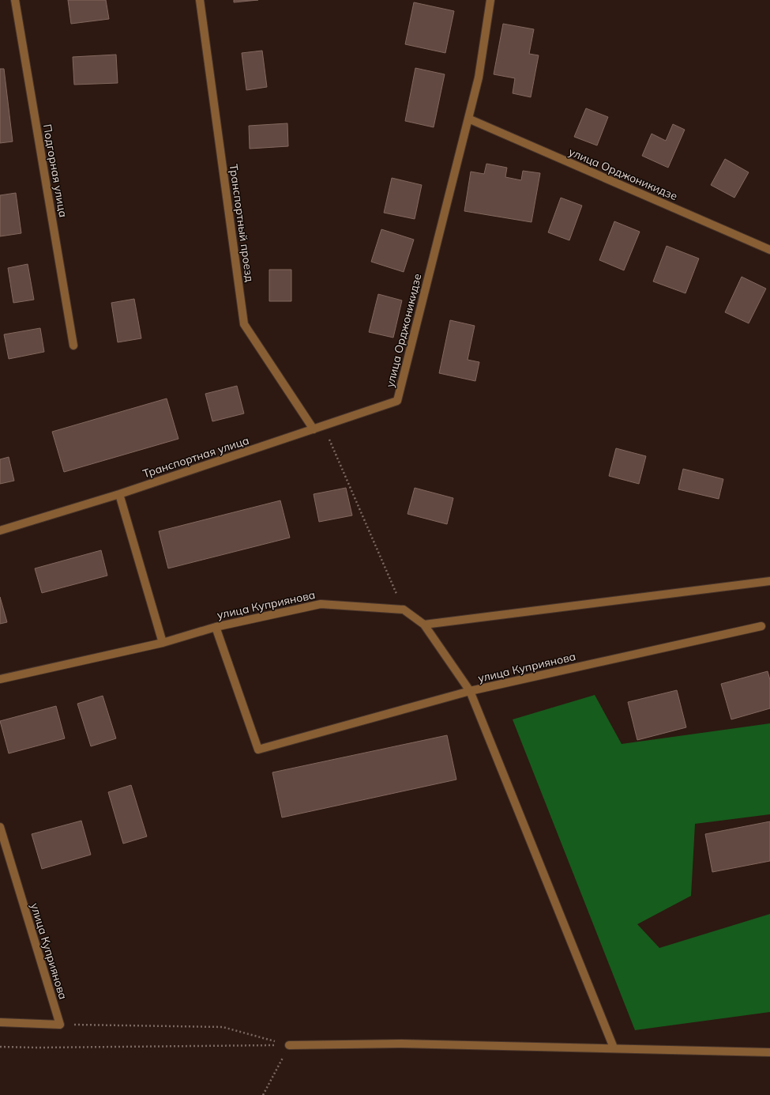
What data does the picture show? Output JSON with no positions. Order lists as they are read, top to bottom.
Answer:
{
  "streets": {
    "street": [
      "Подгорная улица",
      "улица Орджоникидзе",
      "Транспортный проезд",
      "Транспортная улица",
      "улица Куприянова"
    ]
  },
  "crossings": [
    ["улица Орджоникидзе", "Транспортная улица"],
    ["Транспортный проезд", "Транспортная улица"]
  ]
}
